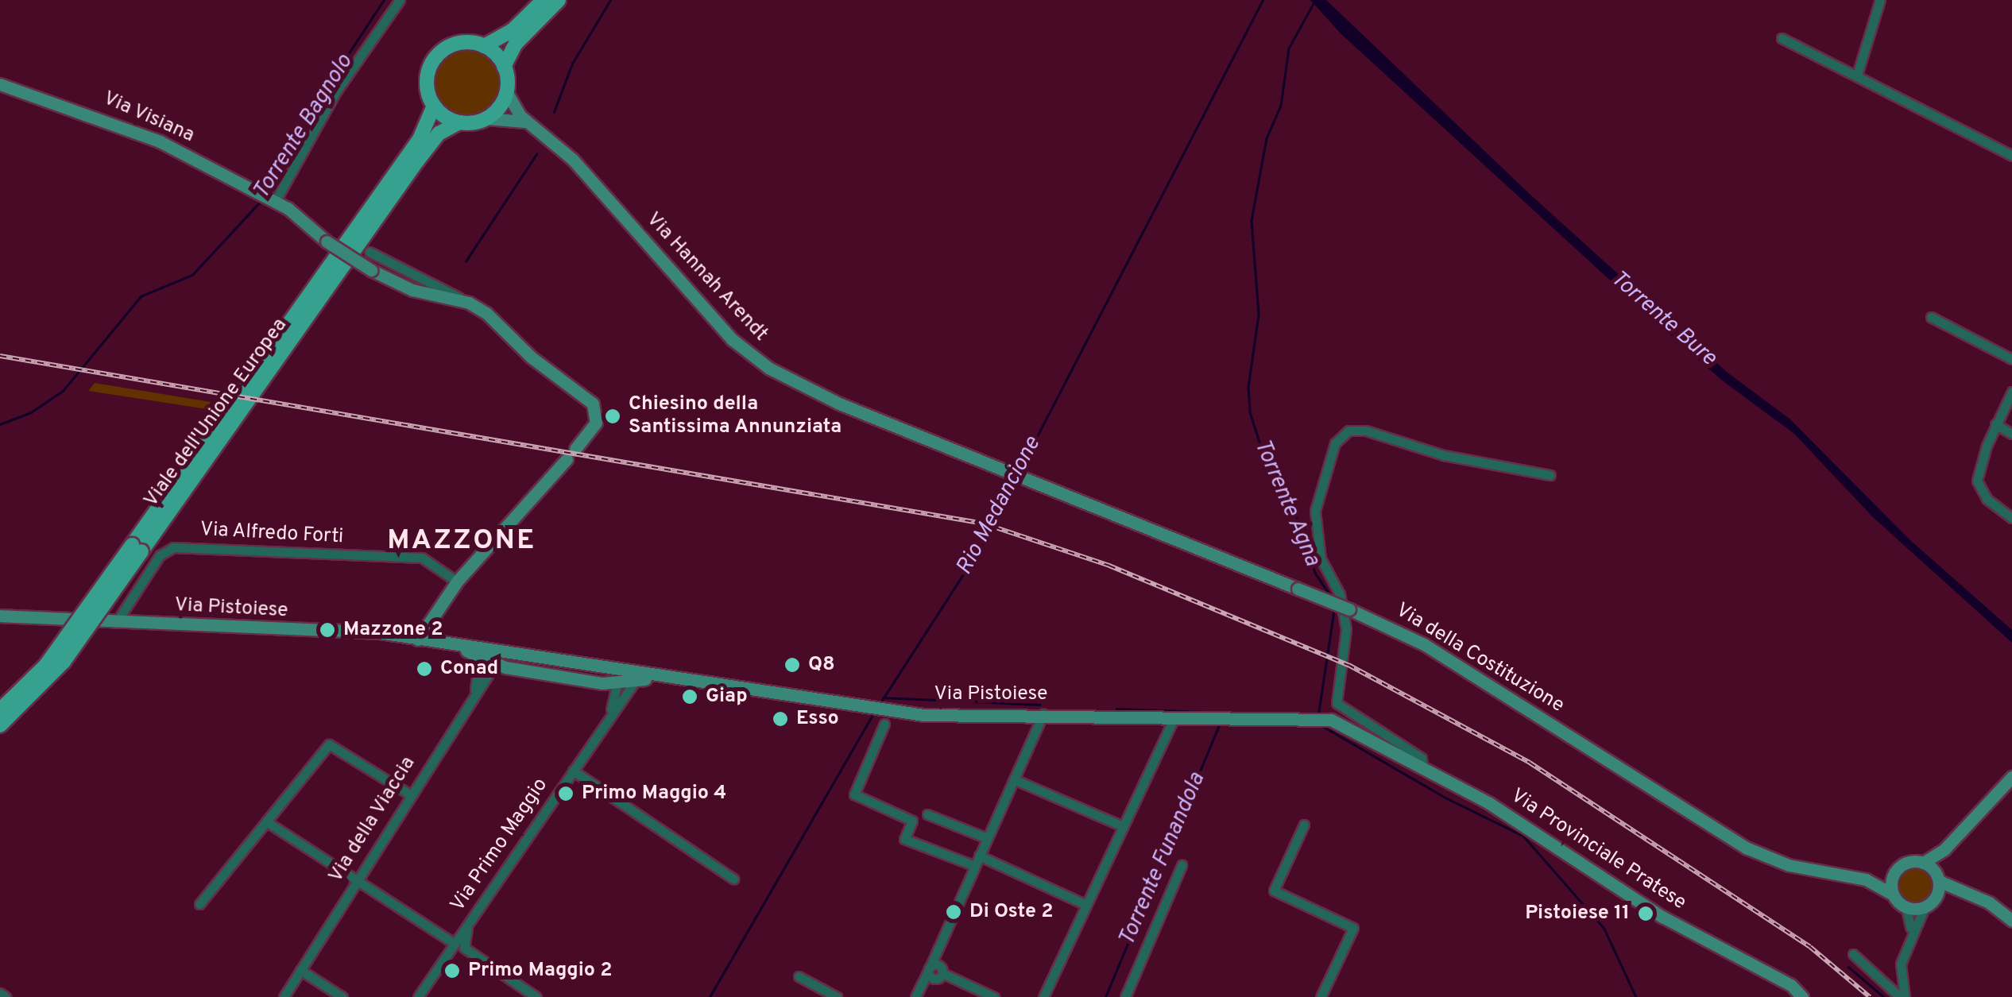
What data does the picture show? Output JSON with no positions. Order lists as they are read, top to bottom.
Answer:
{
  "streets": {
    "main road": ["Viale dell'Unione Europea"],
    "street": [
      "Via Visiana",
      "Via Hannah Arendt",
      "Via Alfredo Forti",
      "Via Pistoiese",
      "Via della Costituzione",
      "Via della Viaccia",
      "Via Primo Maggio",
      "Via Provinciale Pratese"
    ]
  },
  "crossings": [
    ["Via Hannah Arendt", "Via della Costituzione"],
    ["Via Alfredo Forti", "Via Pistoiese"],
    ["Via Pistoiese", "Via della Viaccia"],
    ["Via Pistoiese", "Via Primo Maggio"],
    ["Via Pistoiese", "Via Provinciale Pratese"]
  ],
  "districts": ["MAZZONE"],
  "water": [
    "Torrente Bagnolo",
    "Torrente Bure",
    "Torrente Agna",
    "Rio Medancione",
    "Torrente Funandola"
  ],
  "places": [
    "Chiesino della Santissima Annunziata",
    "Mazzone 2",
    "Q8",
    "Conad",
    "Giap",
    "Esso",
    "Primo Maggio 4",
    "Di Oste 2",
    "Pistoiese 11",
    "Primo Maggio 2"
  ]
}
